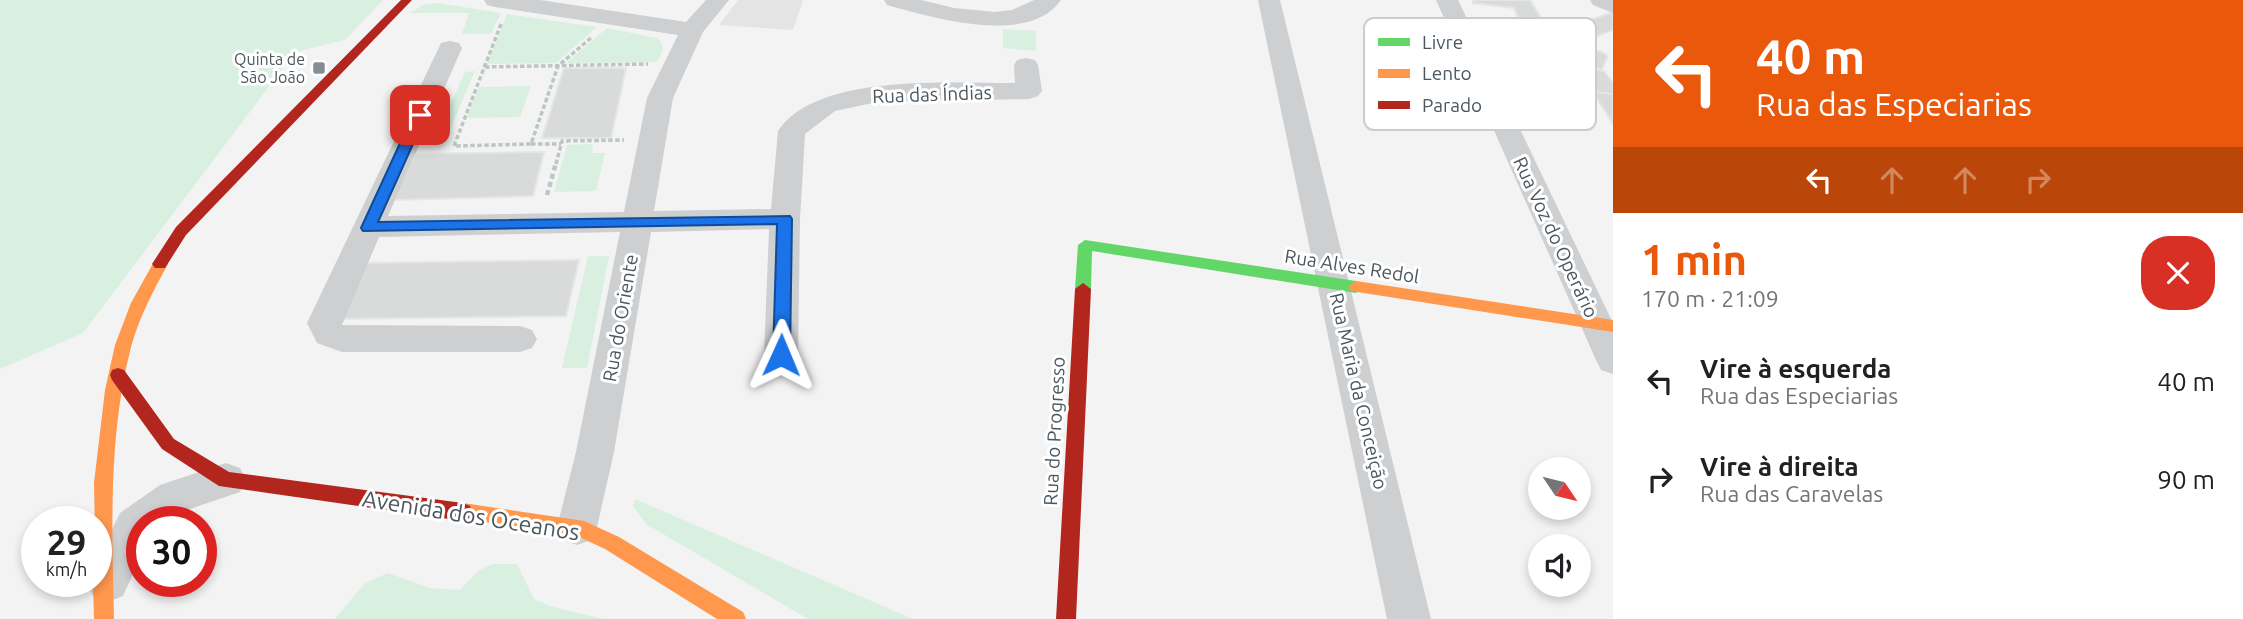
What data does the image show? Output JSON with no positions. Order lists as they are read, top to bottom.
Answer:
{
  "streets": {
    "street": [
      "Rua das Índias",
      "Rua Voz do Operário",
      "Rua Alves Redol",
      "Rua do Oriente",
      "Rua Maria da Conceição",
      "Rua do Progresso",
      "Avenida dos Oceanos"
    ]
  },
  "crossings": [
    ["Rua Voz do Operário", "Rua Alves Redol"],
    ["Rua Alves Redol", "Rua Maria da Conceição"],
    ["Rua Alves Redol", "Rua do Progresso"],
    ["Rua do Oriente", "Avenida dos Oceanos"]
  ],
  "places": {
    "transit": ["Quinta de São João"]
  },
  "legend": ["Livre", "Lento", "Parado"],
  "north": "bottom right",
  "page": {
    "turn": ["40 m", "Rua das Especiarias"],
    "heading": ["1 min", "170 m · 21:09"],
    "list": [
      {
        "name": "Vire à esquerda",
        "note": "Rua das Especiarias",
        "value": "40 m"
      },
      {
        "name": "Vire à direita",
        "note": "Rua das Caravelas",
        "value": "90 m"
      }
    ],
    "speed": "29 km/h",
    "limit": "30"
  }
}
